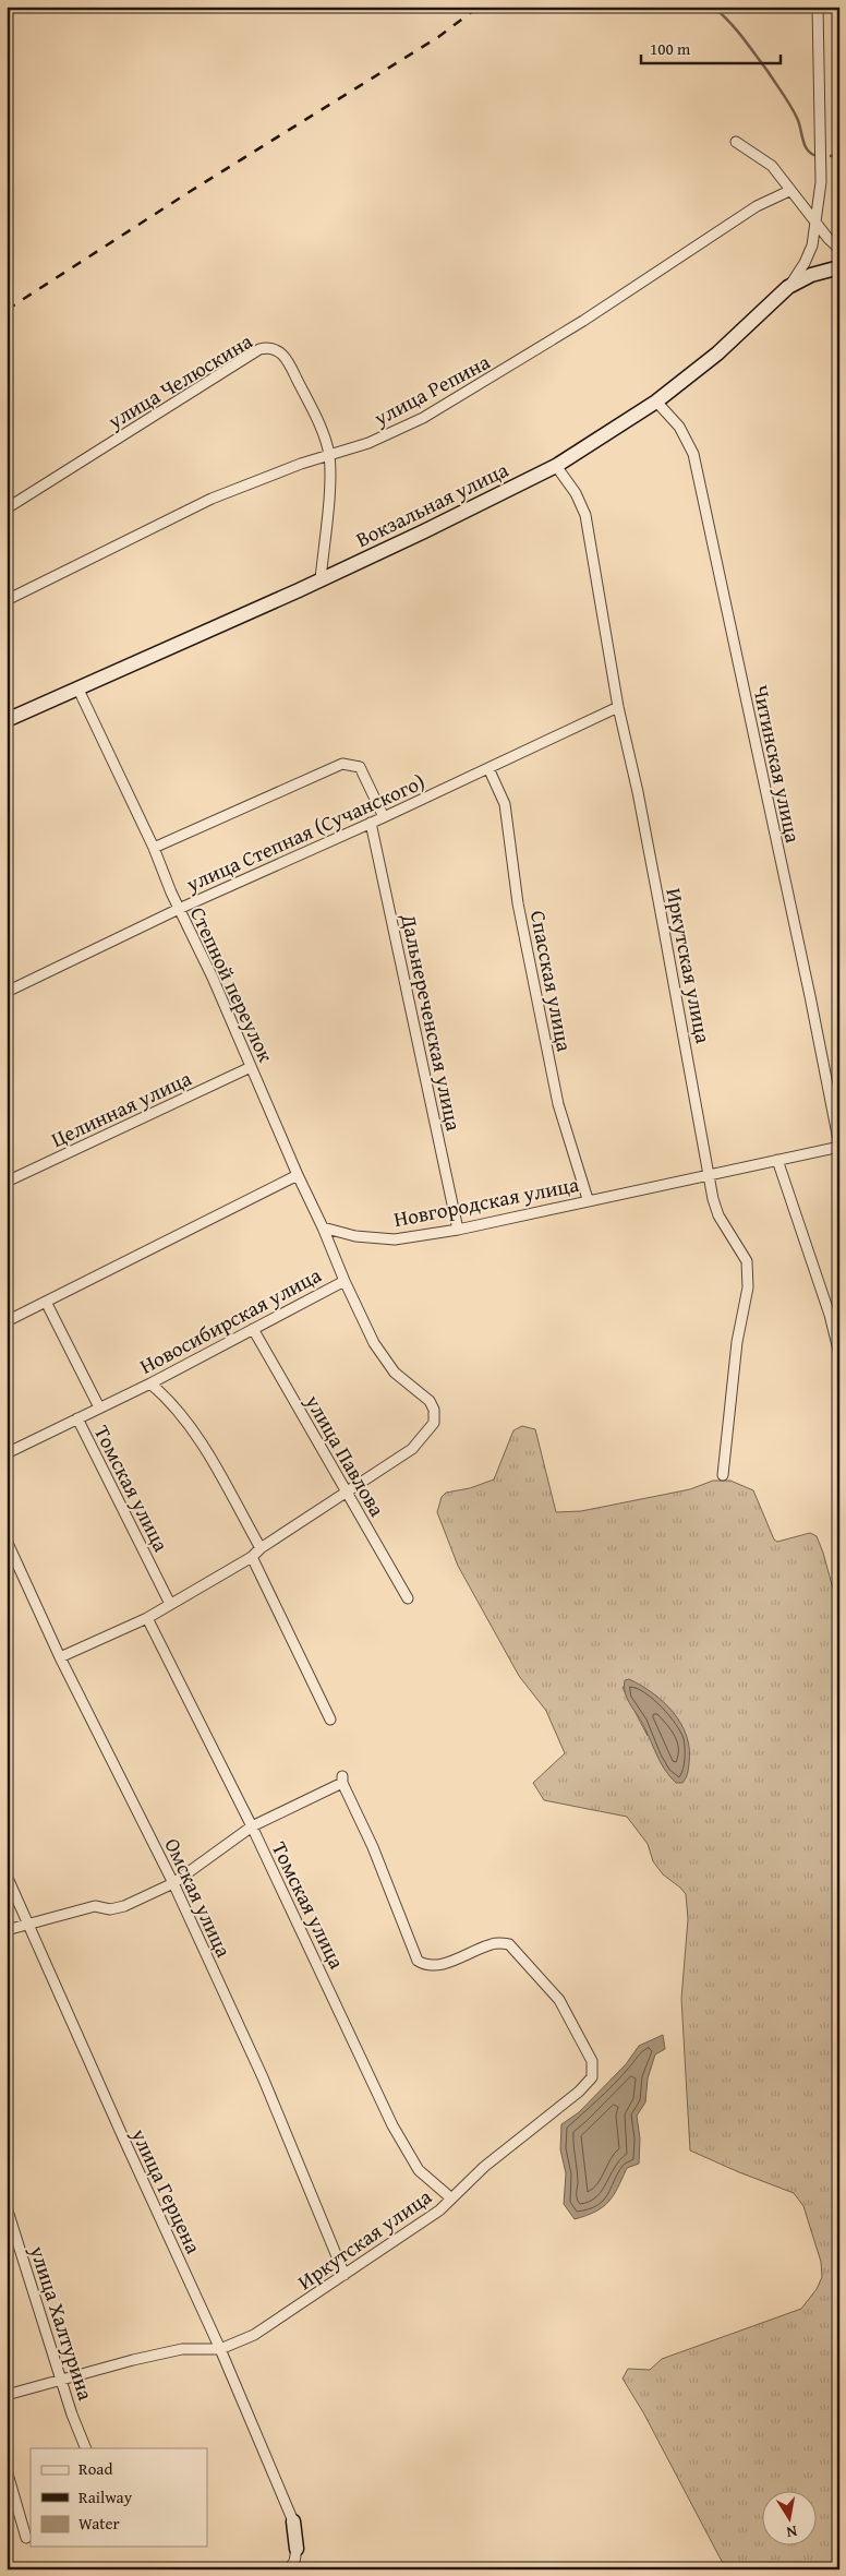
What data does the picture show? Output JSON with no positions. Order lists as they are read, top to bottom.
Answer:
{
  "streets": {
    "main road": ["Вокзальная улица"],
    "street": [
      "улица Челюскина",
      "улица Репина",
      "Читинская улица",
      "улица Степная (Сучанского)",
      "Иркутская улица",
      "Спасская улица",
      "Степной переулок",
      "Дальнереченская улица",
      "Целинная улица",
      "Новгородская улица",
      "Новосибирская улица",
      "улица Павлова",
      "Томская улица",
      "Омская улица",
      "улица Герцена",
      "улица Халтурина"
    ]
  },
  "crossings": [
    ["улица Челюскина", "улица Репина"],
    ["улица Челюскина", "Вокзальная улица"],
    ["Вокзальная улица", "Читинская улица"],
    ["Вокзальная улица", "Иркутская улица"],
    ["Вокзальная улица", "Степной переулок"],
    ["Читинская улица", "Новгородская улица"],
    ["улица Степная (Сучанского)", "Иркутская улица"],
    ["улица Степная (Сучанского)", "Спасская улица"],
    ["улица Степная (Сучанского)", "Степной переулок"],
    ["улица Степная (Сучанского)", "Дальнереченская улица"],
    ["Иркутская улица", "Новгородская улица"],
    ["Иркутская улица", "Томская улица"],
    ["Иркутская улица", "Омская улица"],
    ["Иркутская улица", "улица Герцена"],
    ["Спасская улица", "Новгородская улица"],
    ["Степной переулок", "Целинная улица"],
    ["Дальнереченская улица", "Новгородская улица"],
    ["Новосибирская улица", "улица Павлова"],
    ["Новосибирская улица", "Томская улица"]
  ],
  "legend": ["Road", "Railway", "Water"],
  "scale_bar": "100 m",
  "north": "bottom"
}
